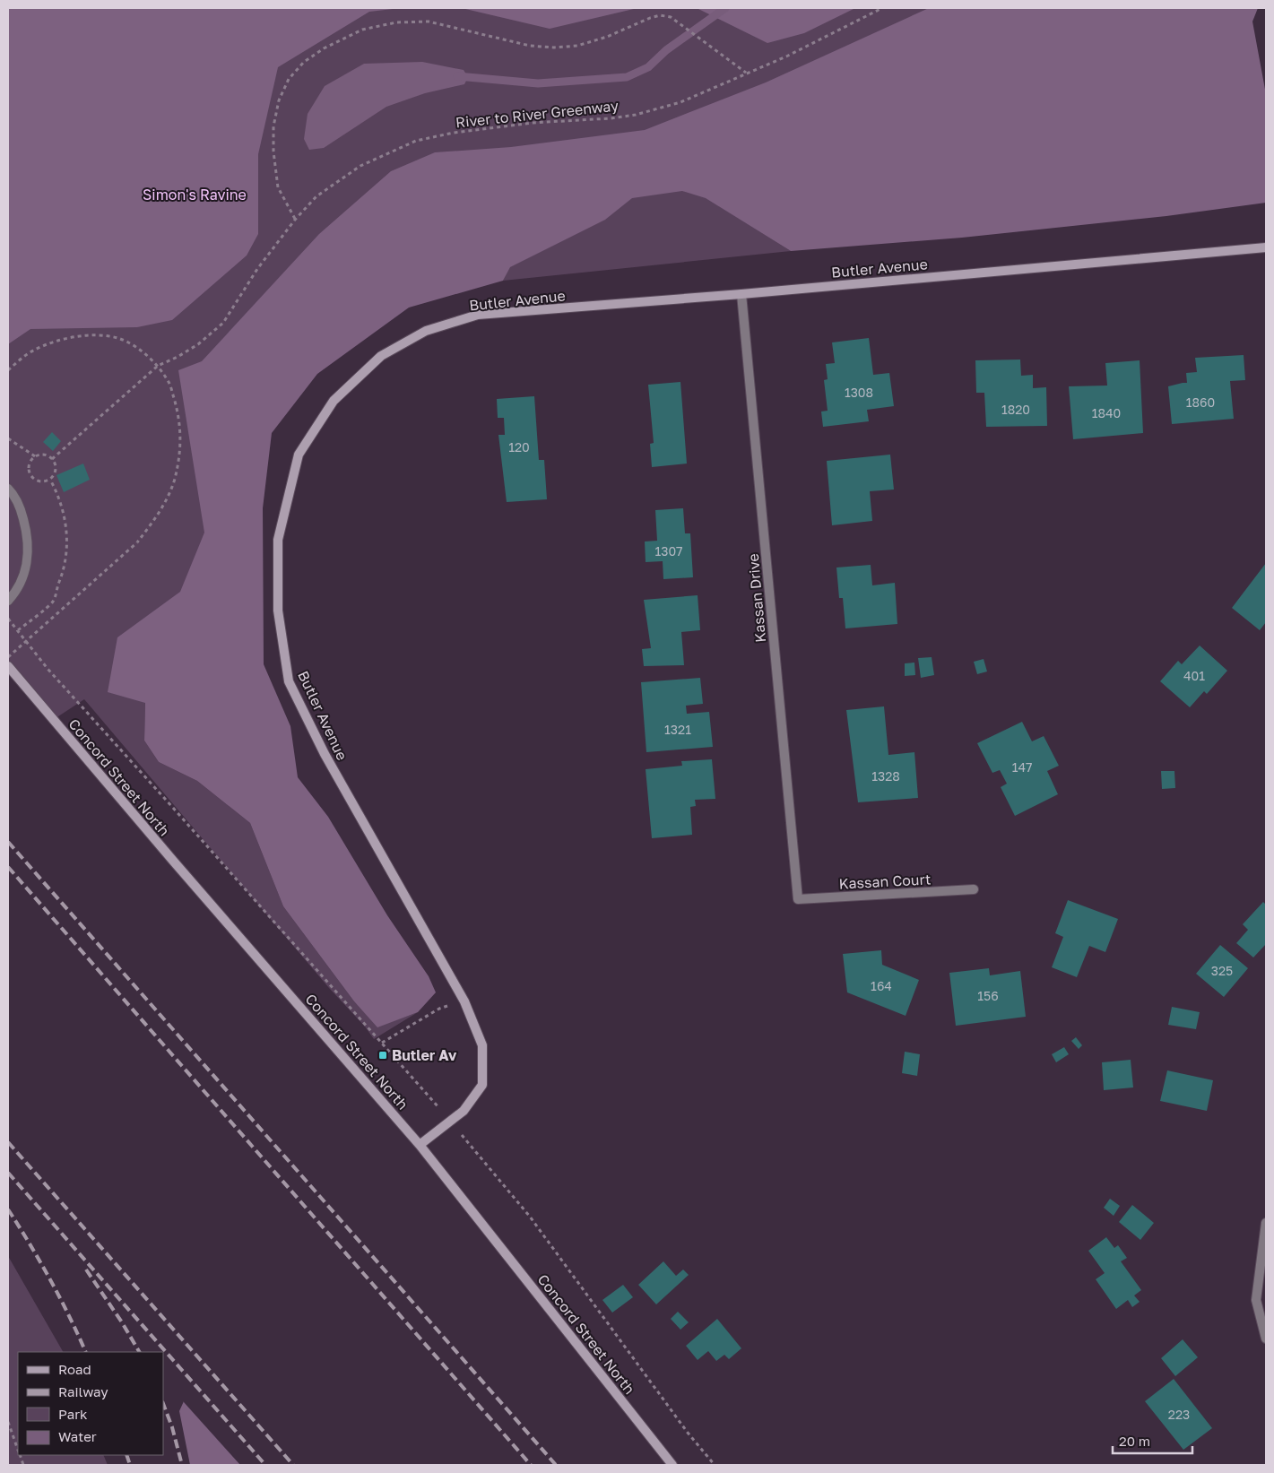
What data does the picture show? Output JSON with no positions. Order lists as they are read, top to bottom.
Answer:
{
  "streets": {
    "street": [
      "Butler Avenue",
      "Kassan Drive",
      "Concord Street North",
      "Kassan Court"
    ],
    "path": ["River to River Greenway"]
  },
  "crossings": [
    ["Butler Avenue", "Kassan Drive"],
    ["Butler Avenue", "Concord Street North"],
    ["Kassan Drive", "Kassan Court"]
  ],
  "parks": ["Simon's Ravine"],
  "places": {
    "transit": ["Butler Av"]
  },
  "house_numbers": [
    "1308",
    "1860",
    "1820",
    "1840",
    "120",
    "1307",
    "401",
    "1321",
    "147",
    "1328",
    "325",
    "164",
    "156",
    "223"
  ],
  "legend": [
    "Road",
    "Railway",
    "Park",
    "Water"
  ],
  "scale_bar": "20 m"
}
